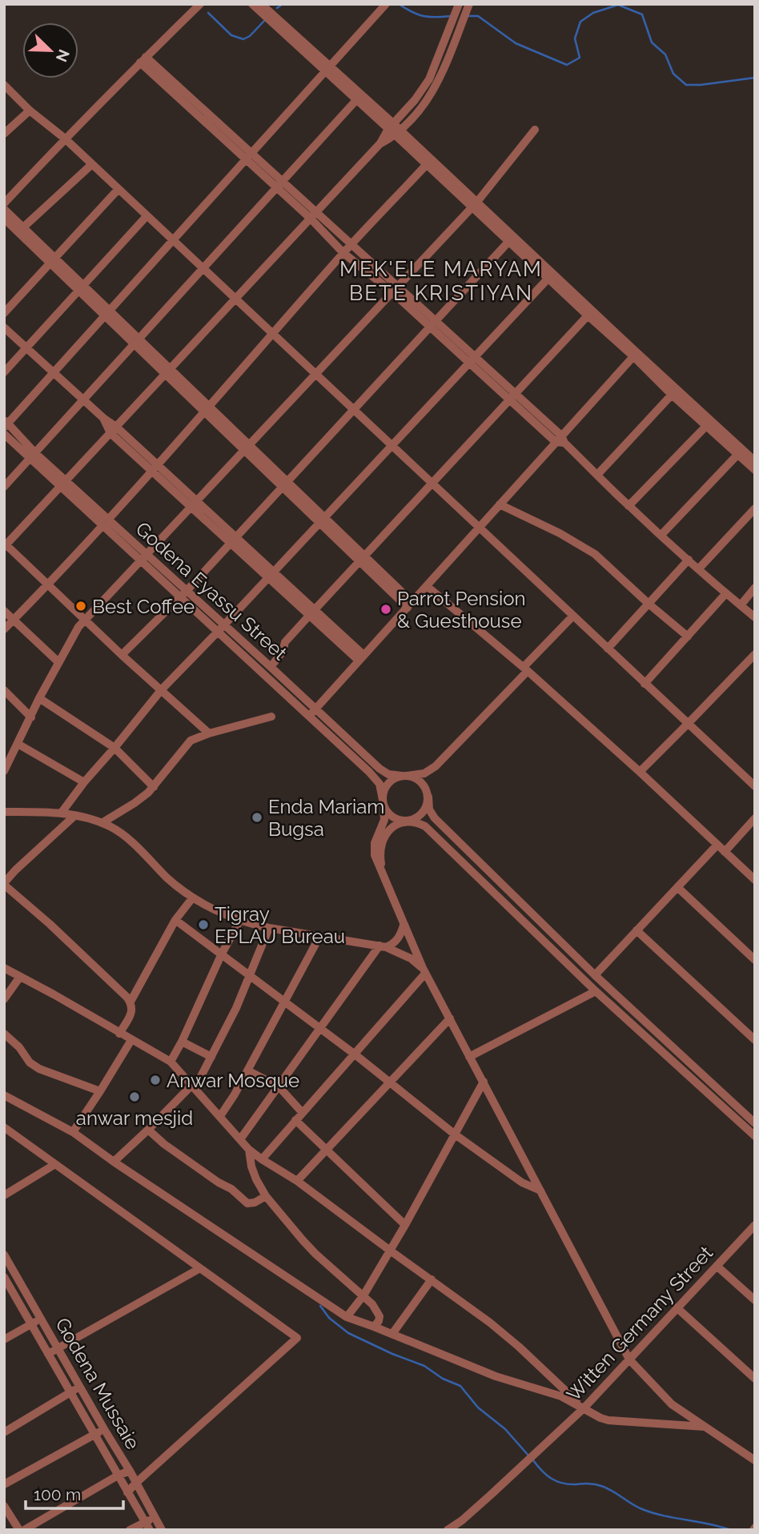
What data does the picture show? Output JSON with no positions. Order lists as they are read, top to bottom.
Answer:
{
  "streets": {
    "street": ["Godena Eyassu Street", "Witten Germany Street", "Godena Mussaie"]
  },
  "districts": ["MEK'ELE MARYAM BETE KRISTIYAN"],
  "places": [
    "Best Coffee",
    "Parrot Pension & Guesthouse",
    "Enda Mariam Bugsa",
    "Tigray EPLAU Bureau",
    "Anwar Mosque",
    "anwar mesjid"
  ],
  "scale_bar": "100 m",
  "north": "bottom right"
}
